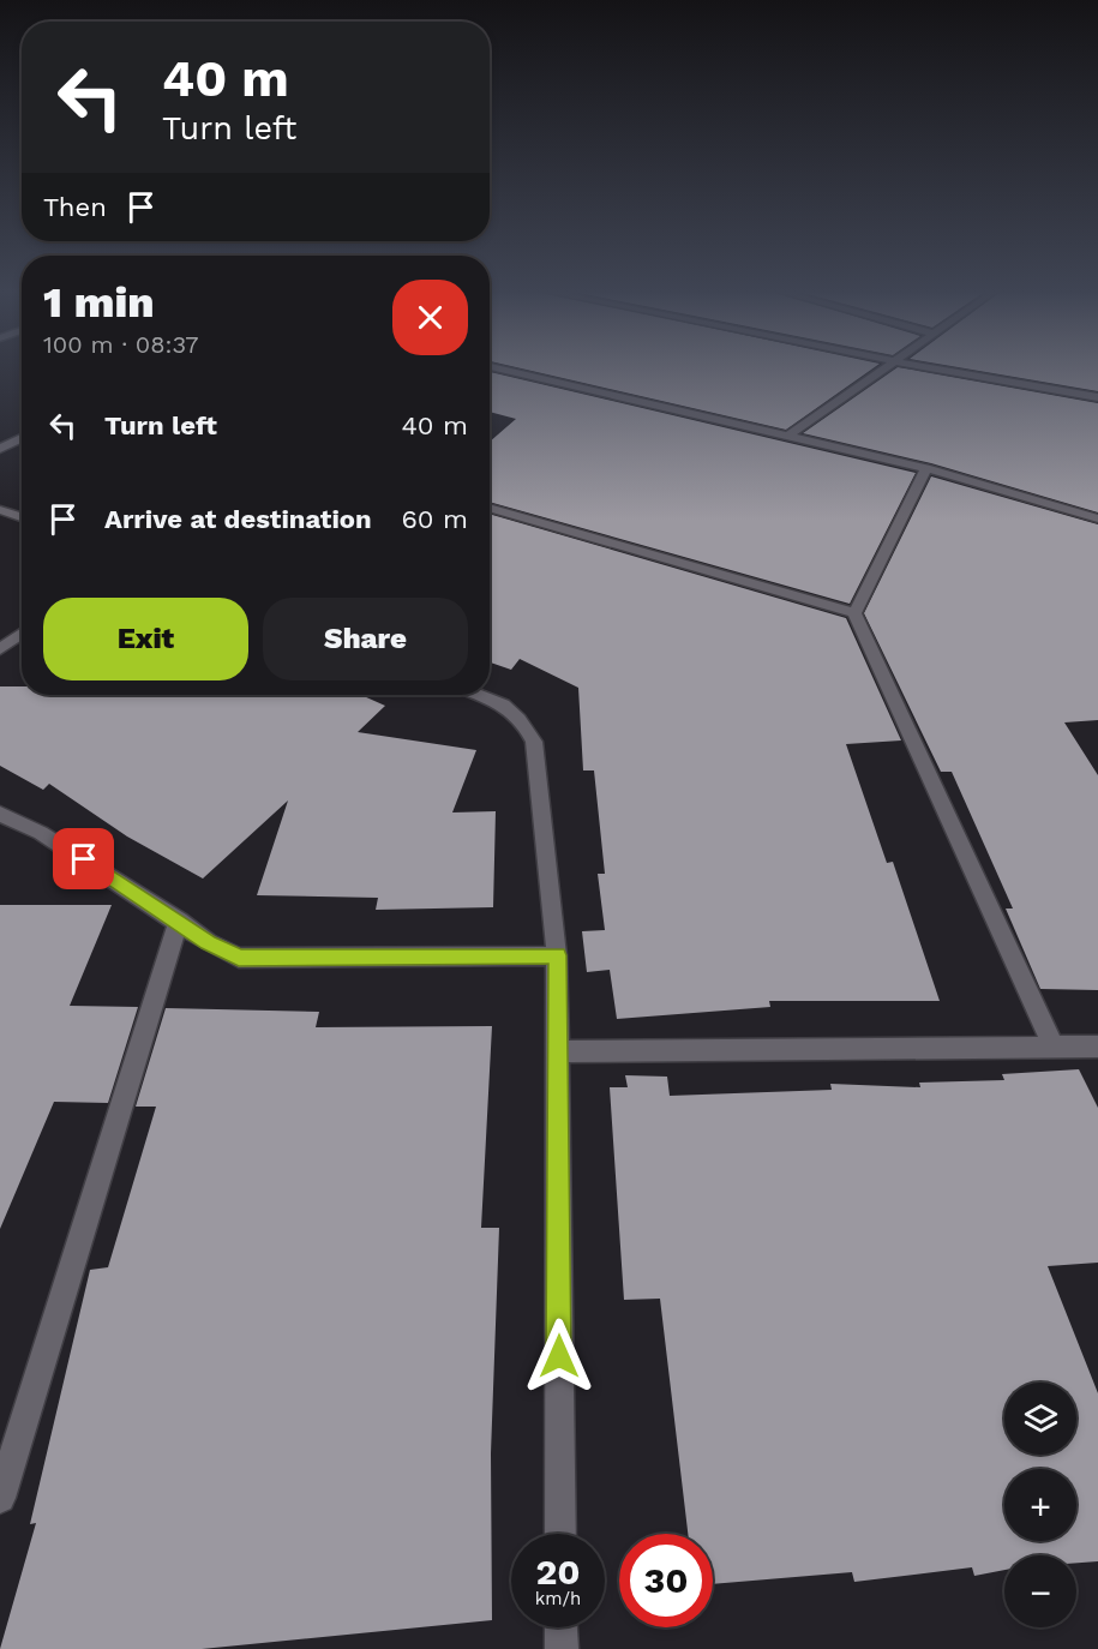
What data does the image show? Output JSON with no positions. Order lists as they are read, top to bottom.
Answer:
{
  "page": {
    "turn": ["40 m", "Turn left"],
    "then": "Then",
    "heading": ["1 min", "100 m · 08:37"],
    "list": [
      {
        "name": "Turn left",
        "value": "40 m"
      },
      {
        "name": "Arrive at destination",
        "value": "60 m"
      }
    ],
    "buttons": ["Exit", "Share"],
    "map_buttons": ["+", "−"],
    "speed": "20 km/h",
    "limit": "30"
  }
}
